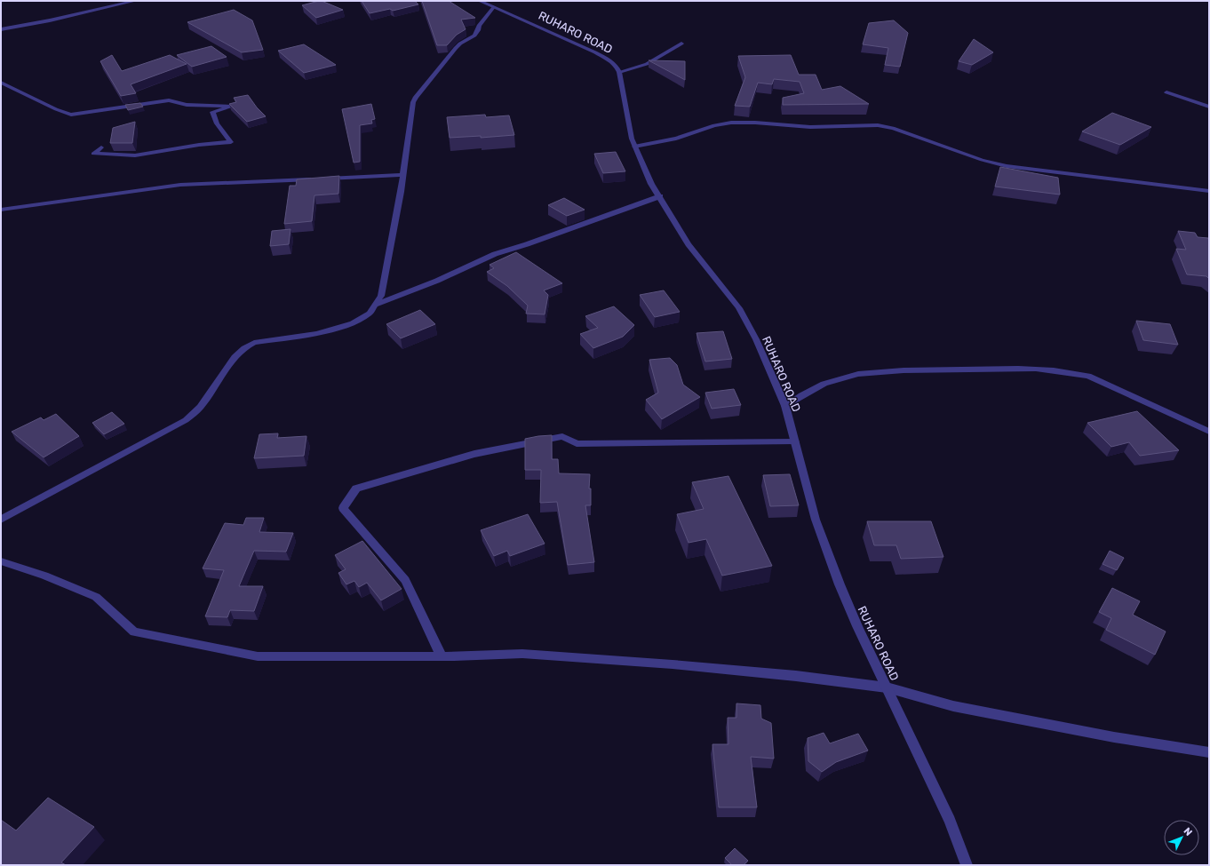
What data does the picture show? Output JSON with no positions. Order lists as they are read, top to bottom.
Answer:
{
  "streets": {
    "street": ["RUHARO ROAD"]
  },
  "north": "top right"
}
